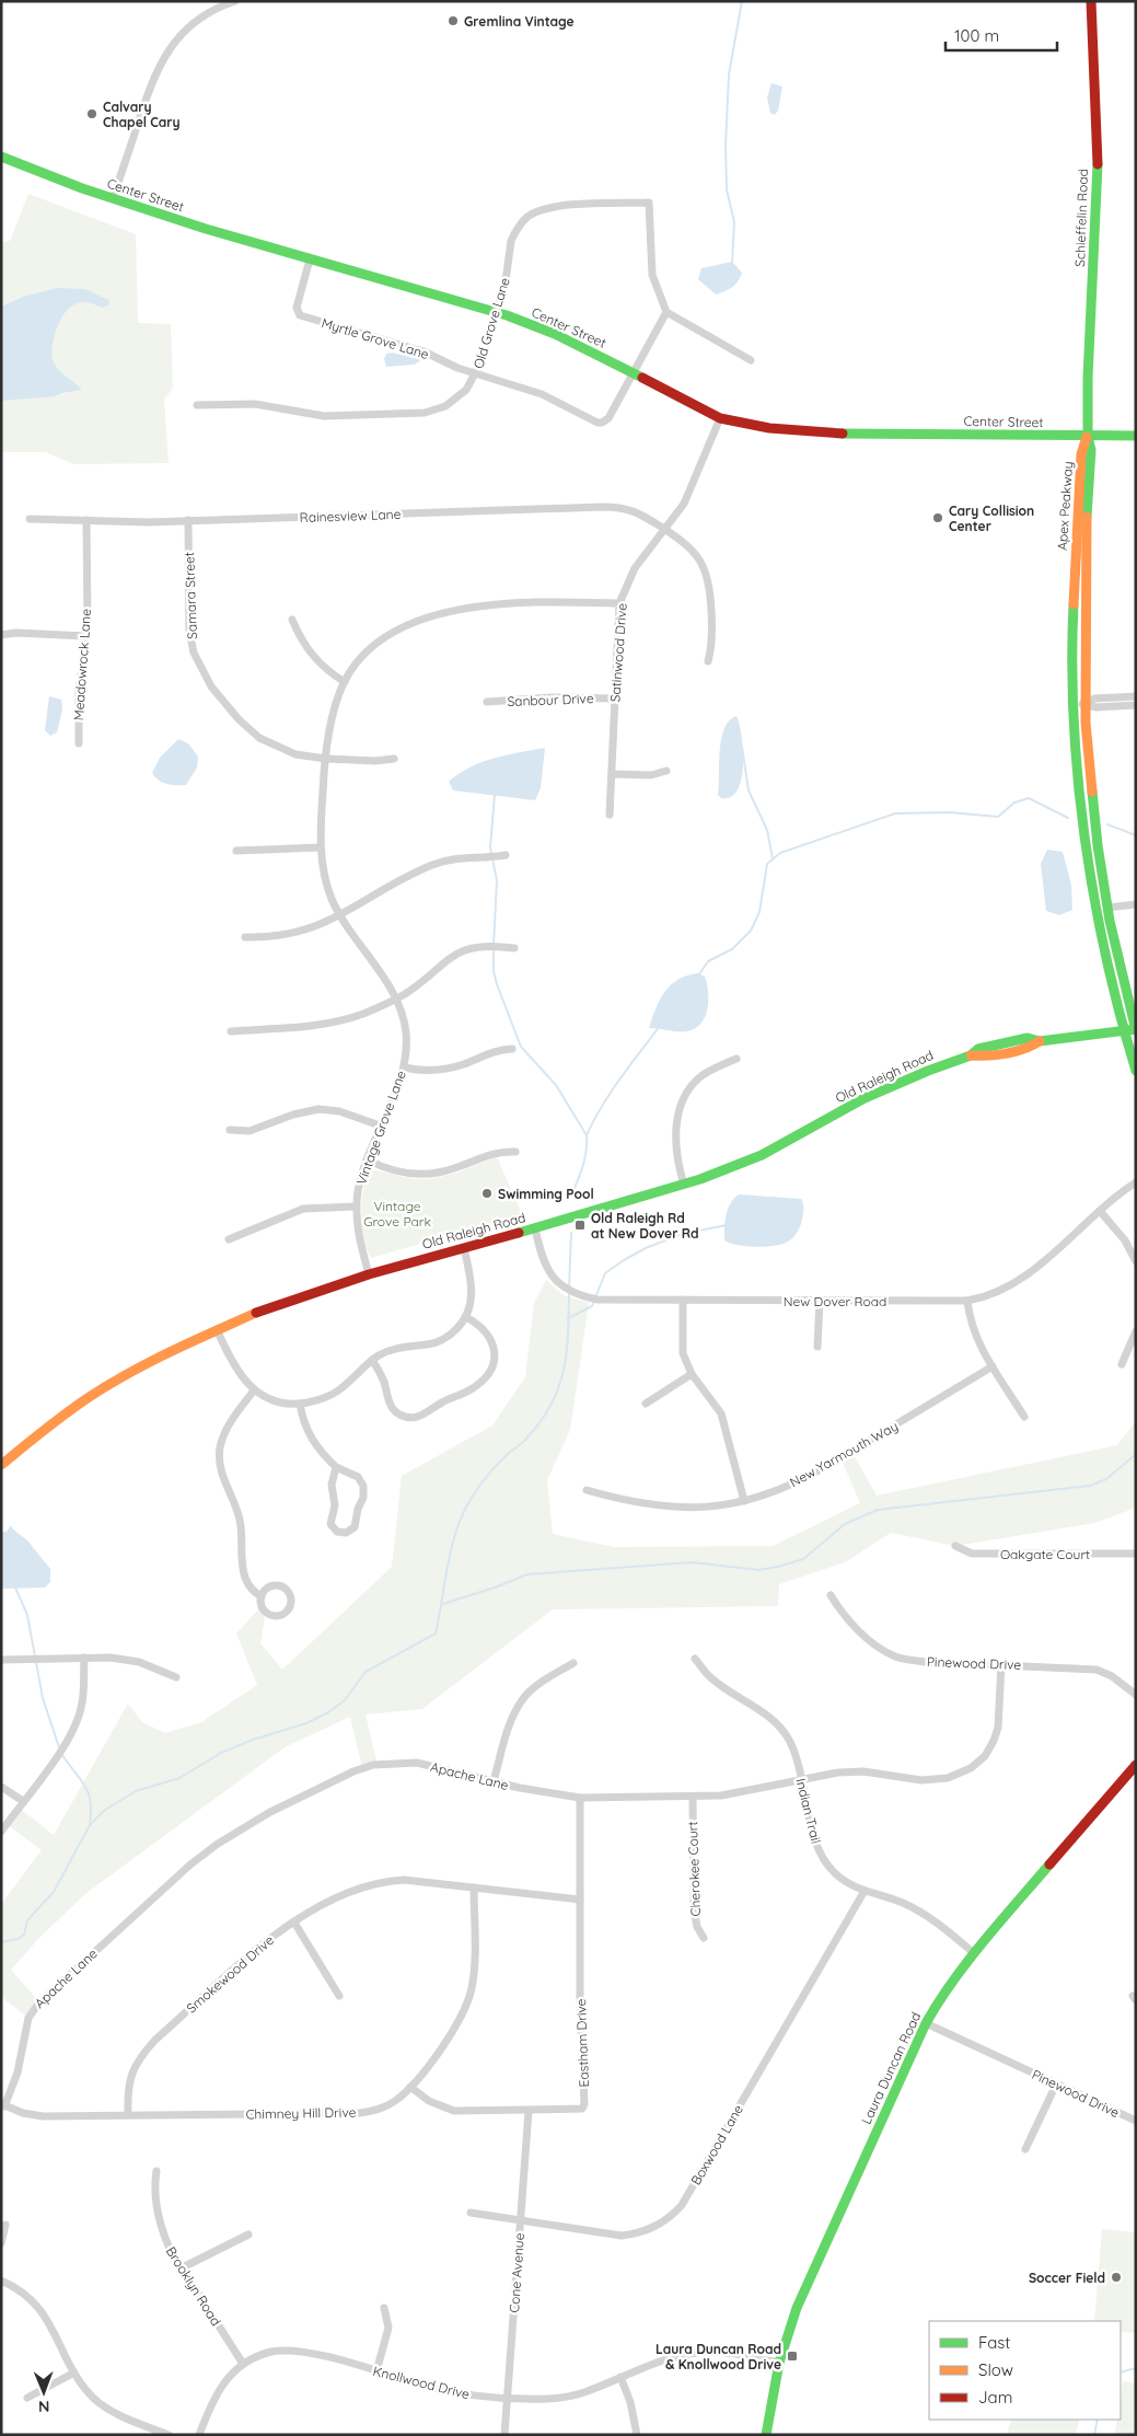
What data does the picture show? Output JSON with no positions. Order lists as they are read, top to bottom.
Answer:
{
  "streets": {
    "main road": [
      "Center Street",
      "Schieffelin Road",
      "Apex Peakway",
      "Old Raleigh Road",
      "Laura Duncan Road"
    ],
    "street": [
      "Old Grove Lane",
      "Myrtle Grove Lane",
      "Rainesview Lane",
      "Samara Street",
      "Satinwood Drive",
      "Meadowrock Lane",
      "Sanbour Drive",
      "Vintage Grove Lane",
      "New Dover Road",
      "New Yarmouth Way",
      "Oakgate Court",
      "Pinewood Drive",
      "Apache Lane",
      "Indian Trail",
      "Cherokee Court",
      "Smokewood Drive",
      "Eastham Drive",
      "Chimney Hill Drive",
      "Boxwood Lane",
      "Cone Avenue",
      "Brooklyn Road",
      "Knollwood Drive"
    ]
  },
  "crossings": [
    ["Center Street", "Schieffelin Road"],
    ["Center Street", "Old Grove Lane"],
    ["Center Street", "Myrtle Grove Lane"],
    ["Center Street", "Apex Peakway"],
    ["Center Street", "Satinwood Drive"],
    ["Schieffelin Road", "Apex Peakway"],
    ["Old Grove Lane", "Myrtle Grove Lane"],
    ["Apex Peakway", "Old Raleigh Road"],
    ["Rainesview Lane", "Samara Street"],
    ["Rainesview Lane", "Satinwood Drive"],
    ["Rainesview Lane", "Meadowrock Lane"],
    ["Samara Street", "Vintage Grove Lane"],
    ["Satinwood Drive", "Sanbour Drive"],
    ["Satinwood Drive", "Vintage Grove Lane"],
    ["Old Raleigh Road", "Vintage Grove Lane"],
    ["Old Raleigh Road", "New Dover Road"],
    ["Pinewood Drive", "Apache Lane"],
    ["Pinewood Drive", "Laura Duncan Road"],
    ["Apache Lane", "Indian Trail"],
    ["Apache Lane", "Cherokee Court"],
    ["Apache Lane", "Eastham Drive"],
    ["Apache Lane", "Chimney Hill Drive"],
    ["Indian Trail", "Laura Duncan Road"],
    ["Indian Trail", "Boxwood Lane"],
    ["Smokewood Drive", "Eastham Drive"],
    ["Smokewood Drive", "Chimney Hill Drive"],
    ["Eastham Drive", "Chimney Hill Drive"],
    ["Eastham Drive", "Cone Avenue"],
    ["Laura Duncan Road", "Knollwood Drive"],
    ["Boxwood Lane", "Cone Avenue"],
    ["Cone Avenue", "Knollwood Drive"],
    ["Brooklyn Road", "Knollwood Drive"]
  ],
  "parks": ["Vintage Grove Park"],
  "places": {
    "other": [
      "Gremlina Vintage",
      "Calvary Chapel Cary",
      "Cary Collision Center",
      "Swimming Pool",
      "Soccer Field"
    ],
    "transit": ["Old Raleigh Rd at New Dover Rd", "Laura Duncan Road & Knollwood Drive"]
  },
  "legend": ["Fast", "Slow", "Jam"],
  "scale_bar": "100 m",
  "north": "bottom"
}
